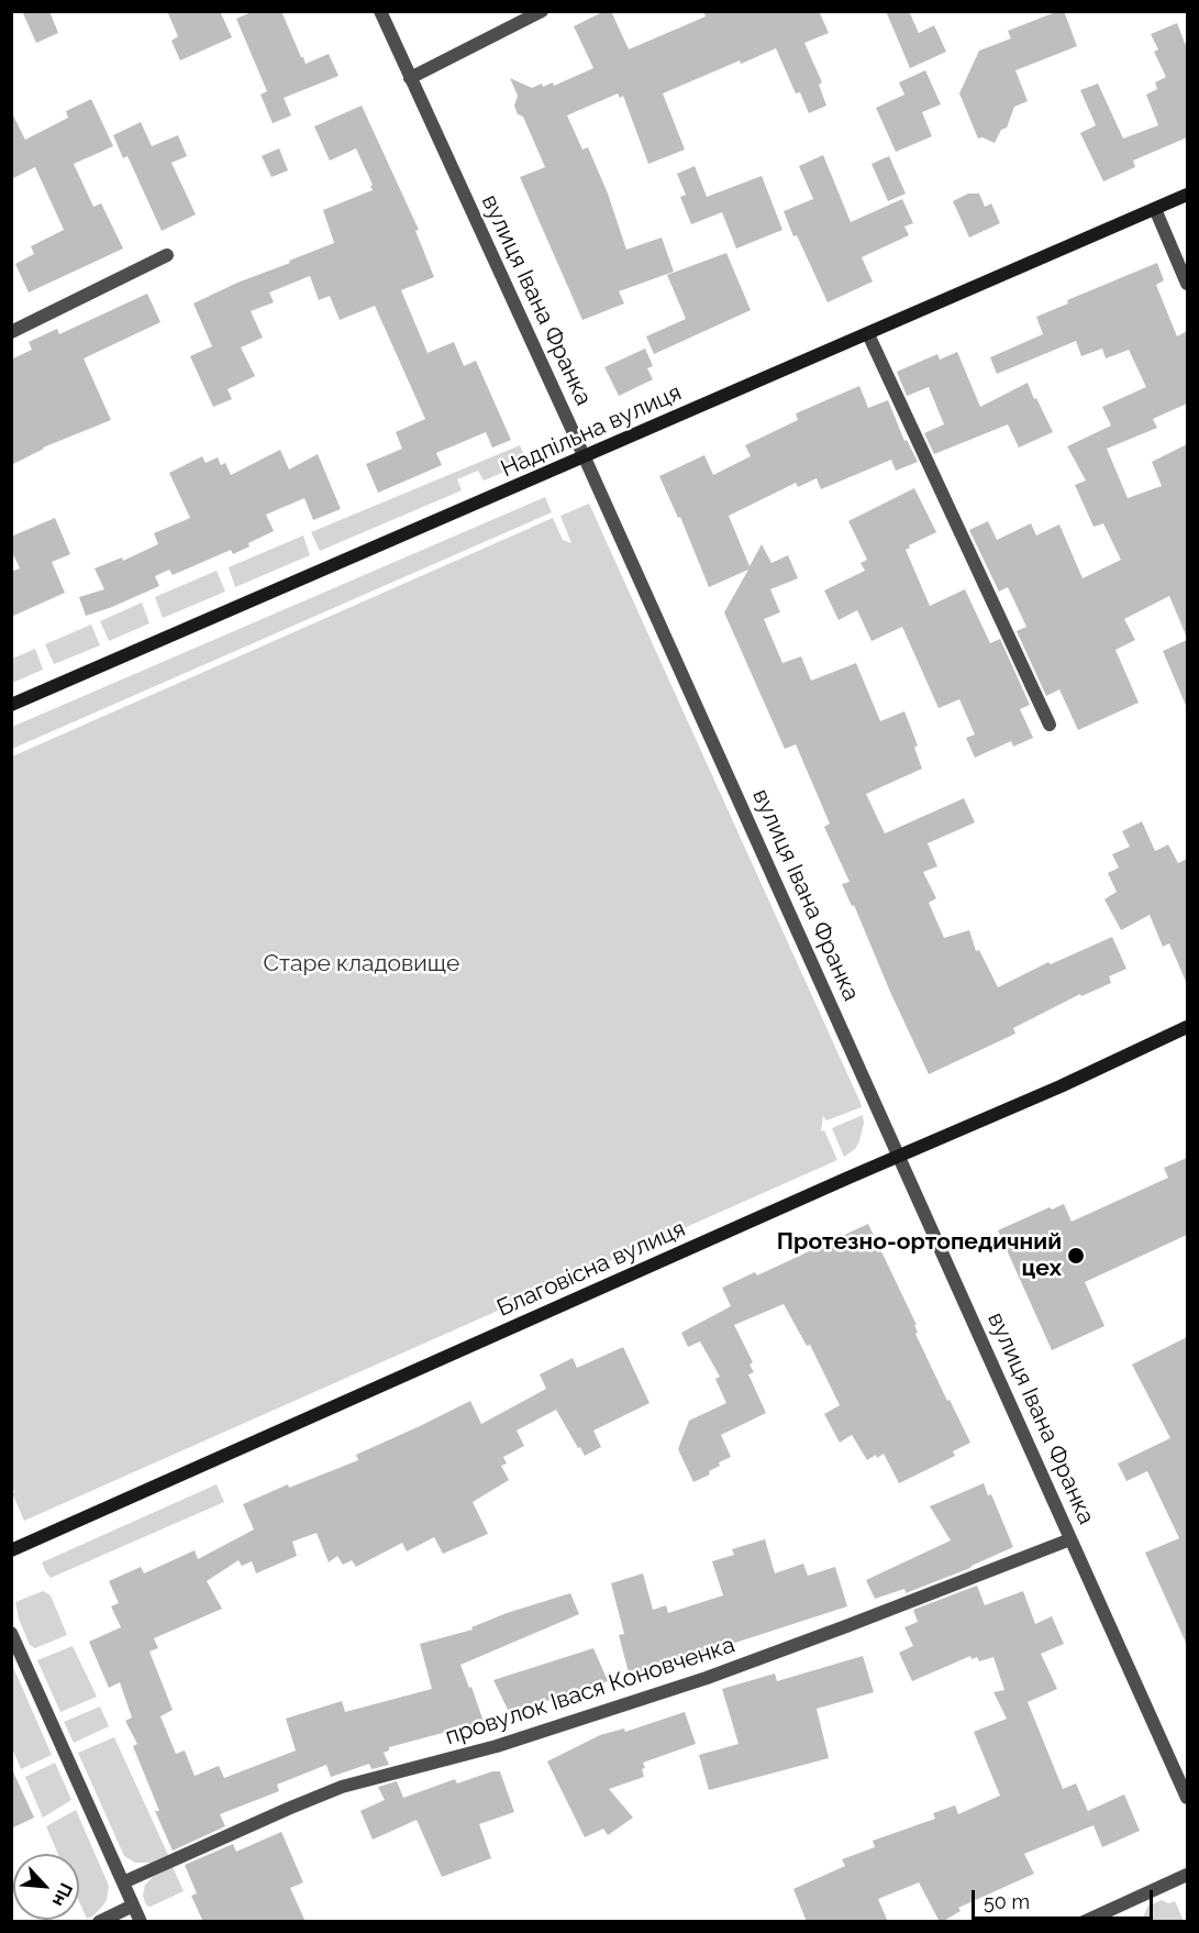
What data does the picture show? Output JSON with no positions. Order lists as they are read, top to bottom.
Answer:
{
  "streets": {
    "main road": ["Надпільна вулиця", "Благовісна вулиця"],
    "street": ["вулиця Івана Франка", "провулок Івася Коновченка"]
  },
  "crossings": [
    ["вулиця Івана Франка", "Надпільна вулиця"],
    ["вулиця Івана Франка", "Благовісна вулиця"],
    ["вулиця Івана Франка", "провулок Івася Коновченка"]
  ],
  "parks": ["Старе кладовище"],
  "places": ["Протезно-ортопедичний цех"],
  "scale_bar": "50 m",
  "north": "bottom right"
}
